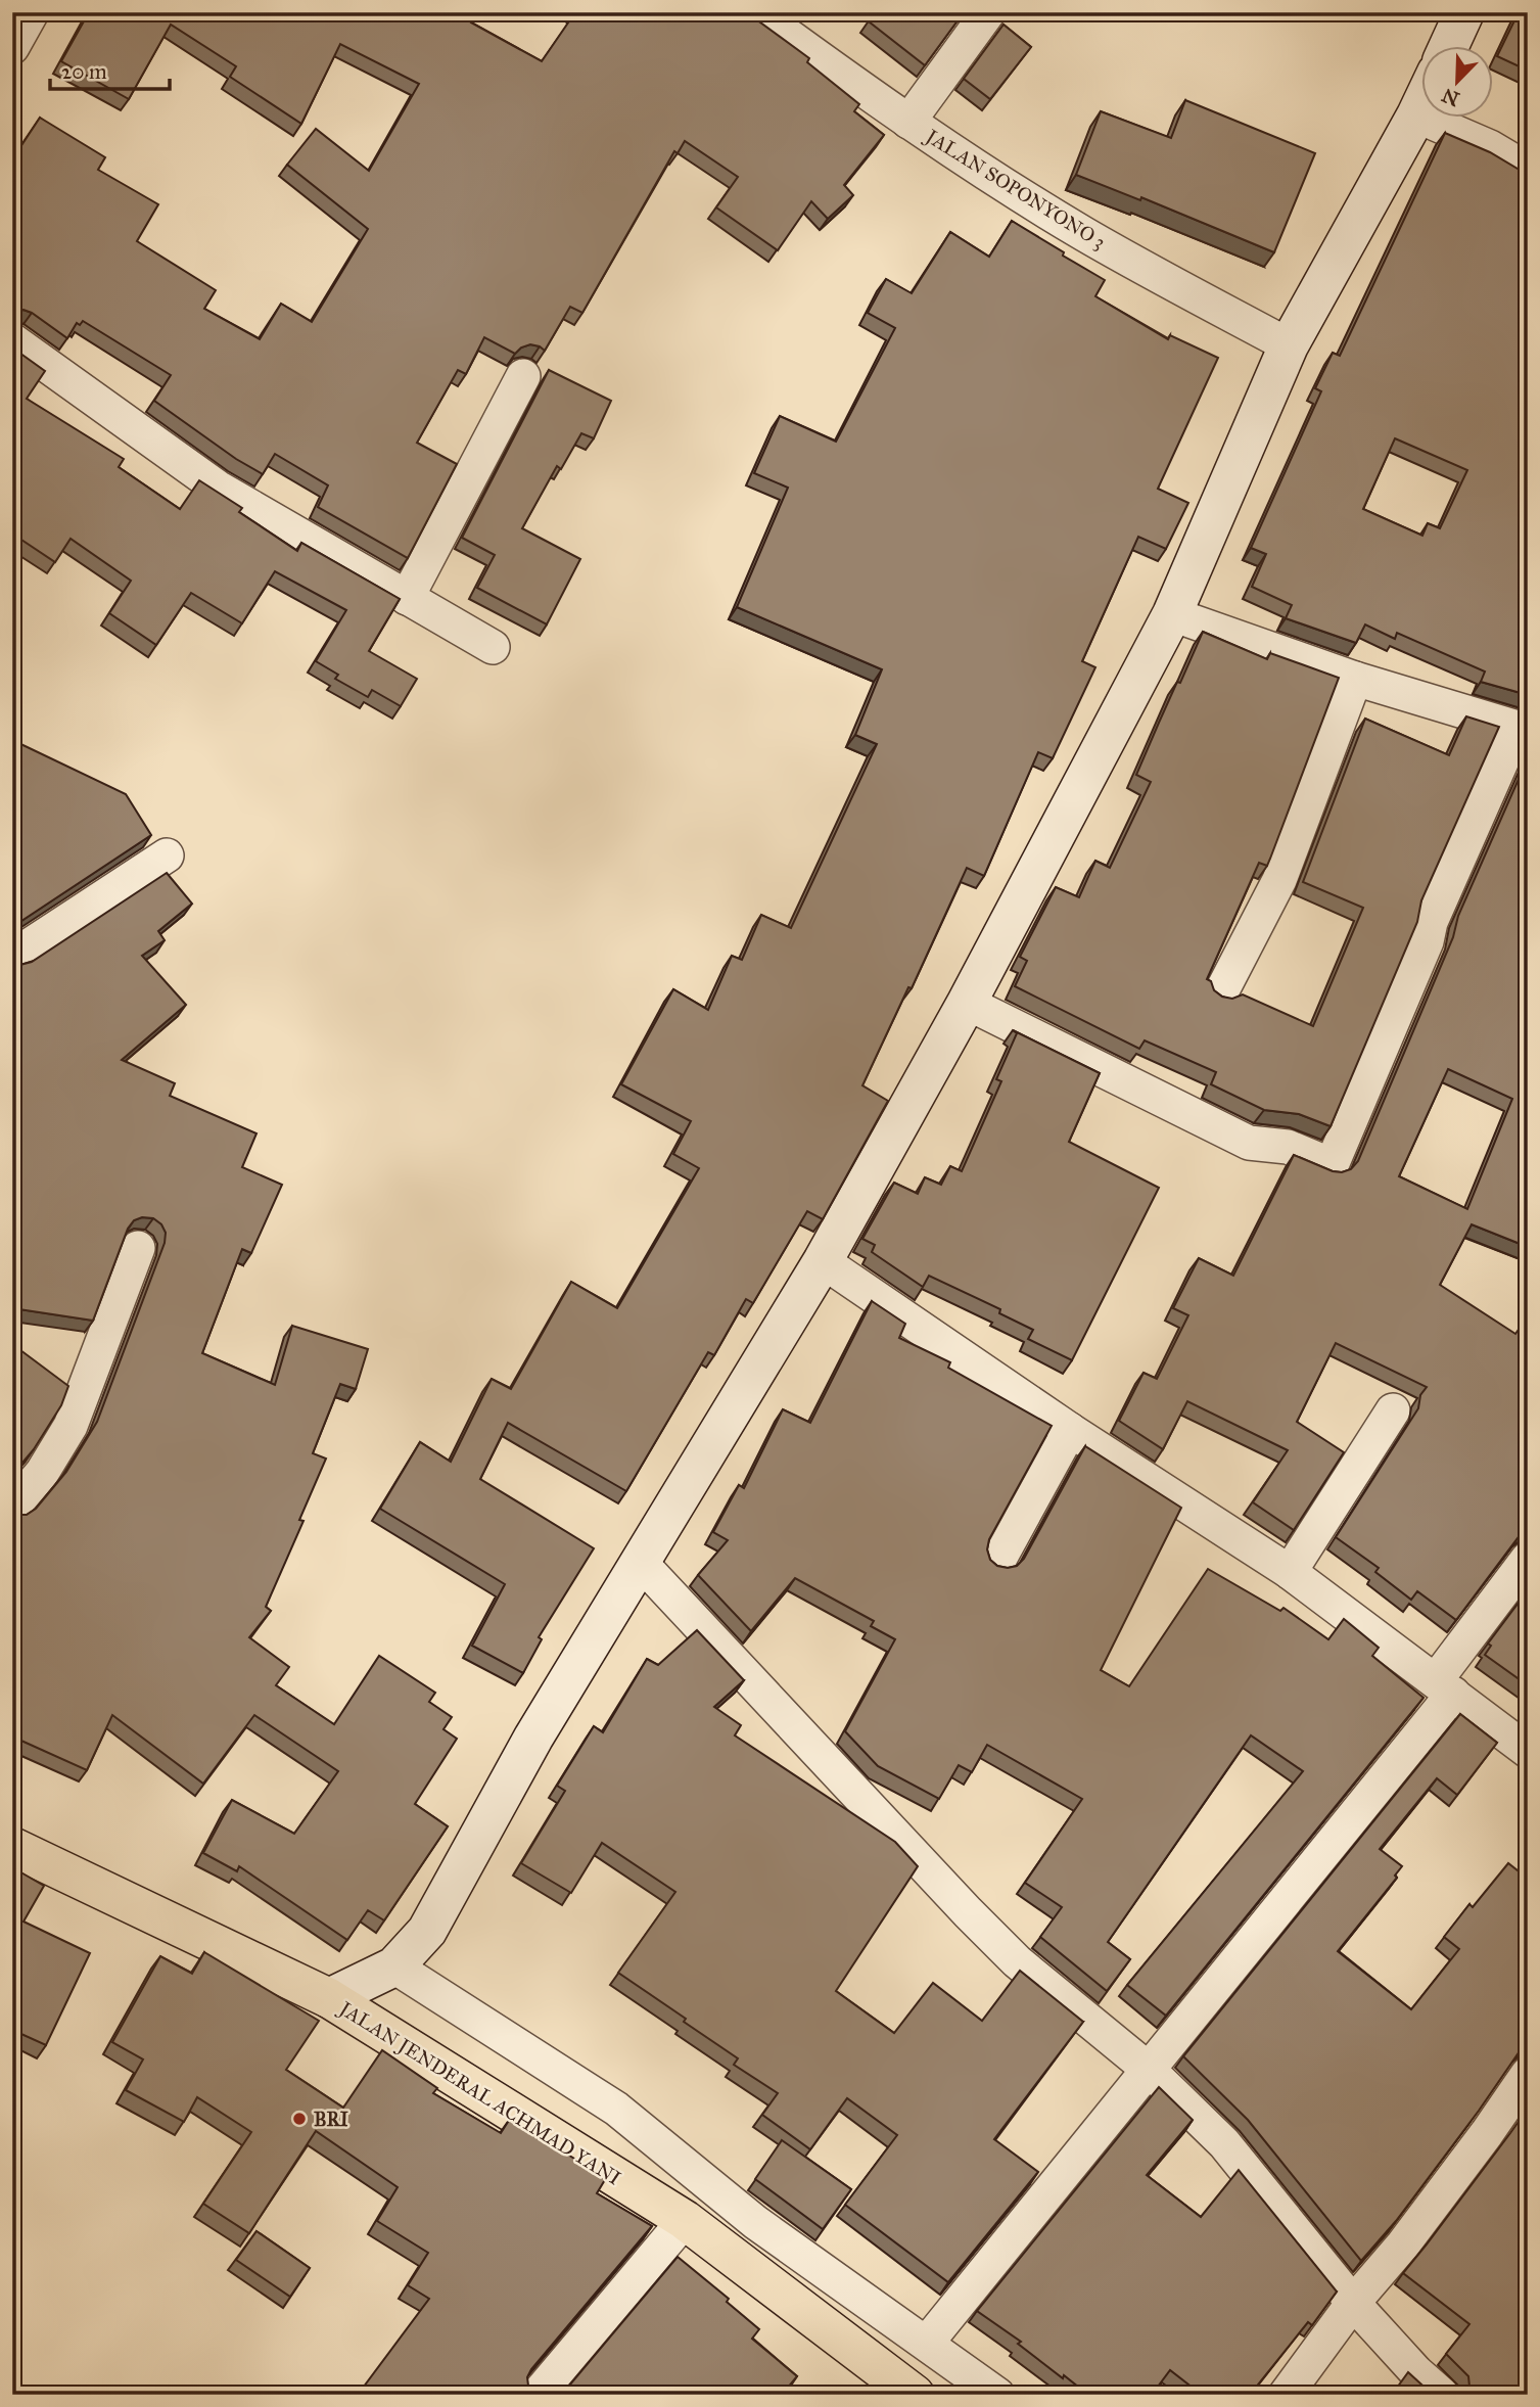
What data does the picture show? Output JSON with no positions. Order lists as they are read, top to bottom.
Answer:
{
  "streets": {
    "main road": ["JALAN JENDERAL ACHMAD YANI"],
    "street": ["JALAN SOPONYONO 3"]
  },
  "places": ["BRI"],
  "scale_bar": "20 m",
  "north": "bottom left"
}
